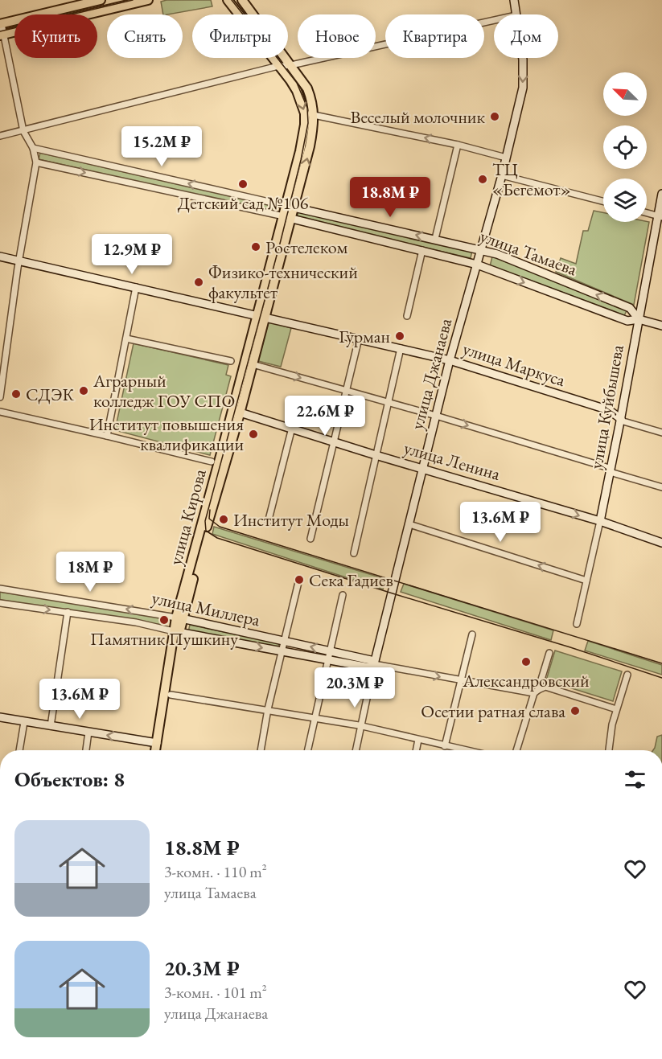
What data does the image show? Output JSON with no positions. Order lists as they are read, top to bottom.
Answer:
{
  "streets": {
    "main road": ["улица Кирова"],
    "street": [
      "улица Тамаева",
      "улица Маркуса",
      "улица Джанаева",
      "улица Куйбышева",
      "улица Ленина",
      "улица Миллера"
    ]
  },
  "crossings": [
    ["улица Тамаева", "улица Джанаева"],
    ["улица Тамаева", "улица Куйбышева"],
    ["улица Тамаева", "улица Кирова"],
    ["улица Маркуса", "улица Джанаева"],
    ["улица Маркуса", "улица Куйбышева"],
    ["улица Маркуса", "улица Кирова"],
    ["улица Джанаева", "улица Ленина"],
    ["улица Джанаева", "улица Миллера"],
    ["улица Куйбышева", "улица Ленина"],
    ["улица Ленина", "улица Кирова"],
    ["улица Кирова", "улица Миллера"]
  ],
  "places": [
    "Веселый молочник",
    "ТЦ «Бегемот»",
    "Детский сад №106",
    "Ростелеком",
    "Физико-технический факультет",
    "Гурман",
    "Аграрный колледж ГОУ СПО",
    "СДЭК",
    "Институт повышения квалификации",
    "Институт Моды",
    "Сека Гадиев",
    "Памятник Пушкину",
    "Александровский",
    "Осетии ратная слава"
  ],
  "north": "top left",
  "page": {
    "chip": [
      "Купить",
      "Снять",
      "Фильтры",
      "Новое",
      "Квартира",
      "Дом"
    ],
    "price": [
      "15.2M ₽",
      "18.8M ₽",
      "12.9M ₽",
      "22.6M ₽",
      "13.6M ₽",
      "18M ₽",
      "20.3M ₽",
      "13.6M ₽"
    ],
    "heading": "Объектов: 8",
    "list": [
      {
        "name": "18.8M ₽",
        "note": "3-комн. · 110 m² · улица Тамаева"
      },
      {
        "name": "20.3M ₽",
        "note": "3-комн. · 101 m² · улица Джанаева"
      }
    ]
  }
}
